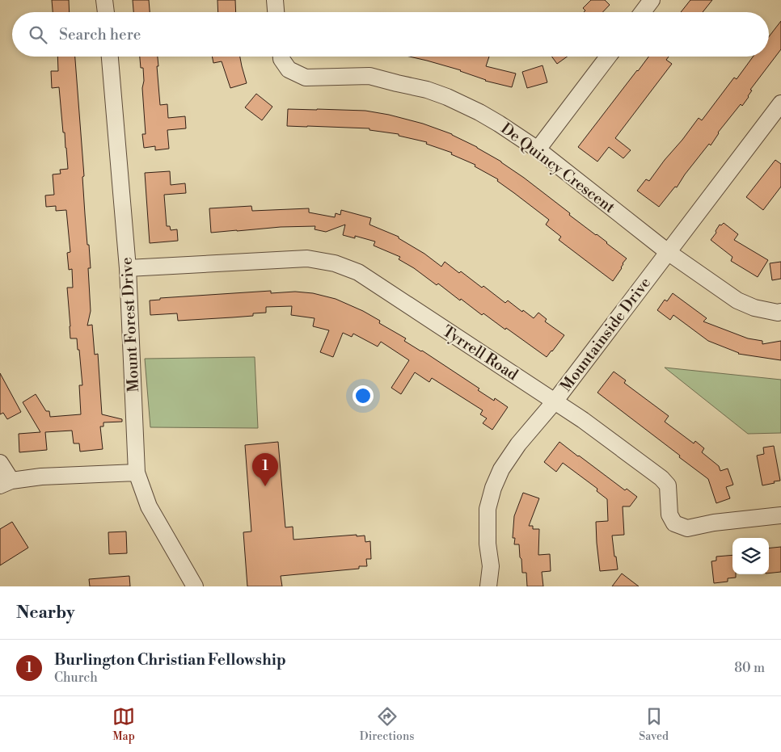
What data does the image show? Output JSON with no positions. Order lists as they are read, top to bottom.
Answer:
{
  "streets": {
    "street": [
      "De Quincy Crescent",
      "Mount Forest Drive",
      "Mountainside Drive",
      "Tyrrell Road"
    ]
  },
  "crossings": [
    ["De Quincy Crescent", "Mountainside Drive"],
    ["Mount Forest Drive", "Tyrrell Road"],
    ["Mountainside Drive", "Tyrrell Road"]
  ],
  "page": {
    "search": "Search here",
    "pins": "1",
    "heading": "Nearby",
    "list": [
      {
        "mark": "1",
        "name": "Burlington Christian Fellowship",
        "note": "Church",
        "value": "80 m"
      }
    ],
    "nav": ["Map", "Directions", "Saved"]
  }
}
